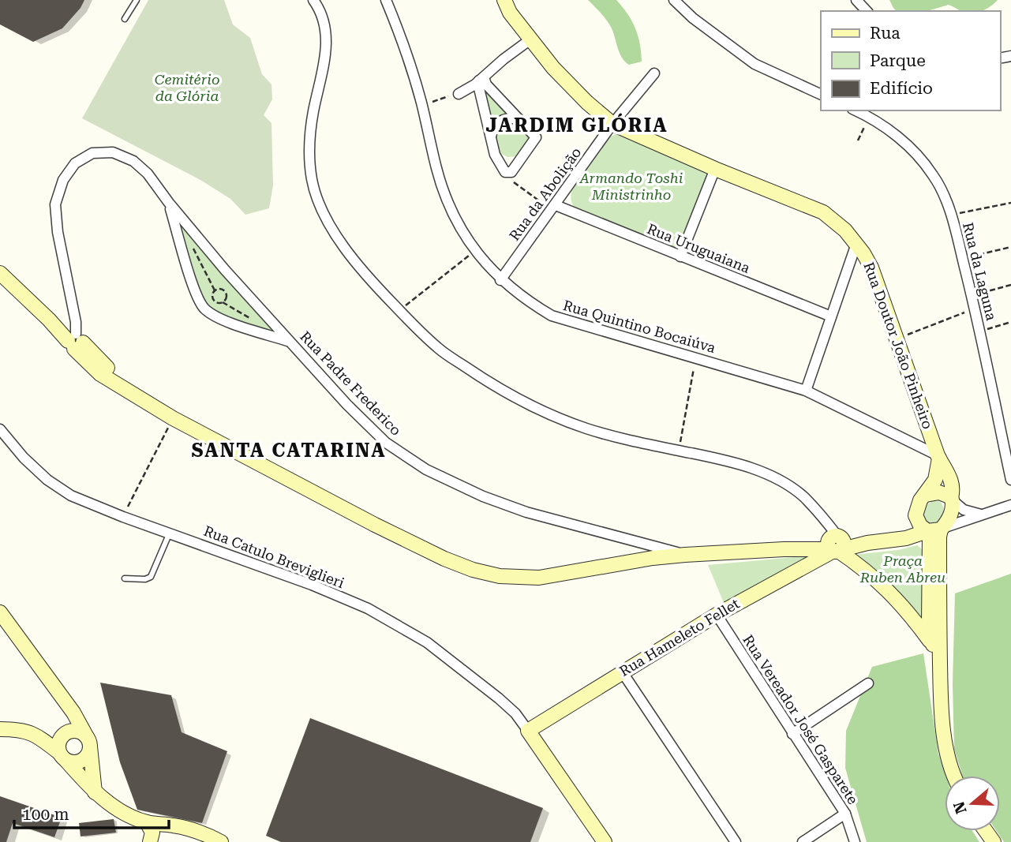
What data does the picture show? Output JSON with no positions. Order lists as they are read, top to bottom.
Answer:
{
  "streets": {
    "street": [
      "Rua da Abolição",
      "Rua Uruguaiana",
      "Rua da Laguna",
      "Rua Quintino Bocaiúva",
      "Rua Doutor João Pinheiro",
      "Rua Padre Frederico",
      "Rua Catulo Breviglieri",
      "Rua Hameleto Fellet",
      "Rua Vereador José Gasparete"
    ]
  },
  "crossings": [
    ["Rua da Abolição", "Rua Uruguaiana"],
    ["Rua da Abolição", "Rua Quintino Bocaiúva"],
    ["Rua da Abolição", "Rua Doutor João Pinheiro"],
    ["Rua Quintino Bocaiúva", "Rua Doutor João Pinheiro"],
    ["Rua Catulo Breviglieri", "Rua Hameleto Fellet"],
    ["Rua Hameleto Fellet", "Rua Vereador José Gasparete"]
  ],
  "districts": ["JARDIM GLÓRIA", "SANTA CATARINA"],
  "parks": ["Cemitério da Glória", "Armando Toshi Ministrinho", "Praça Ruben Abreu"],
  "legend": ["Rua", "Parque", "Edifício"],
  "scale_bar": "100 m",
  "north": "left"
}
